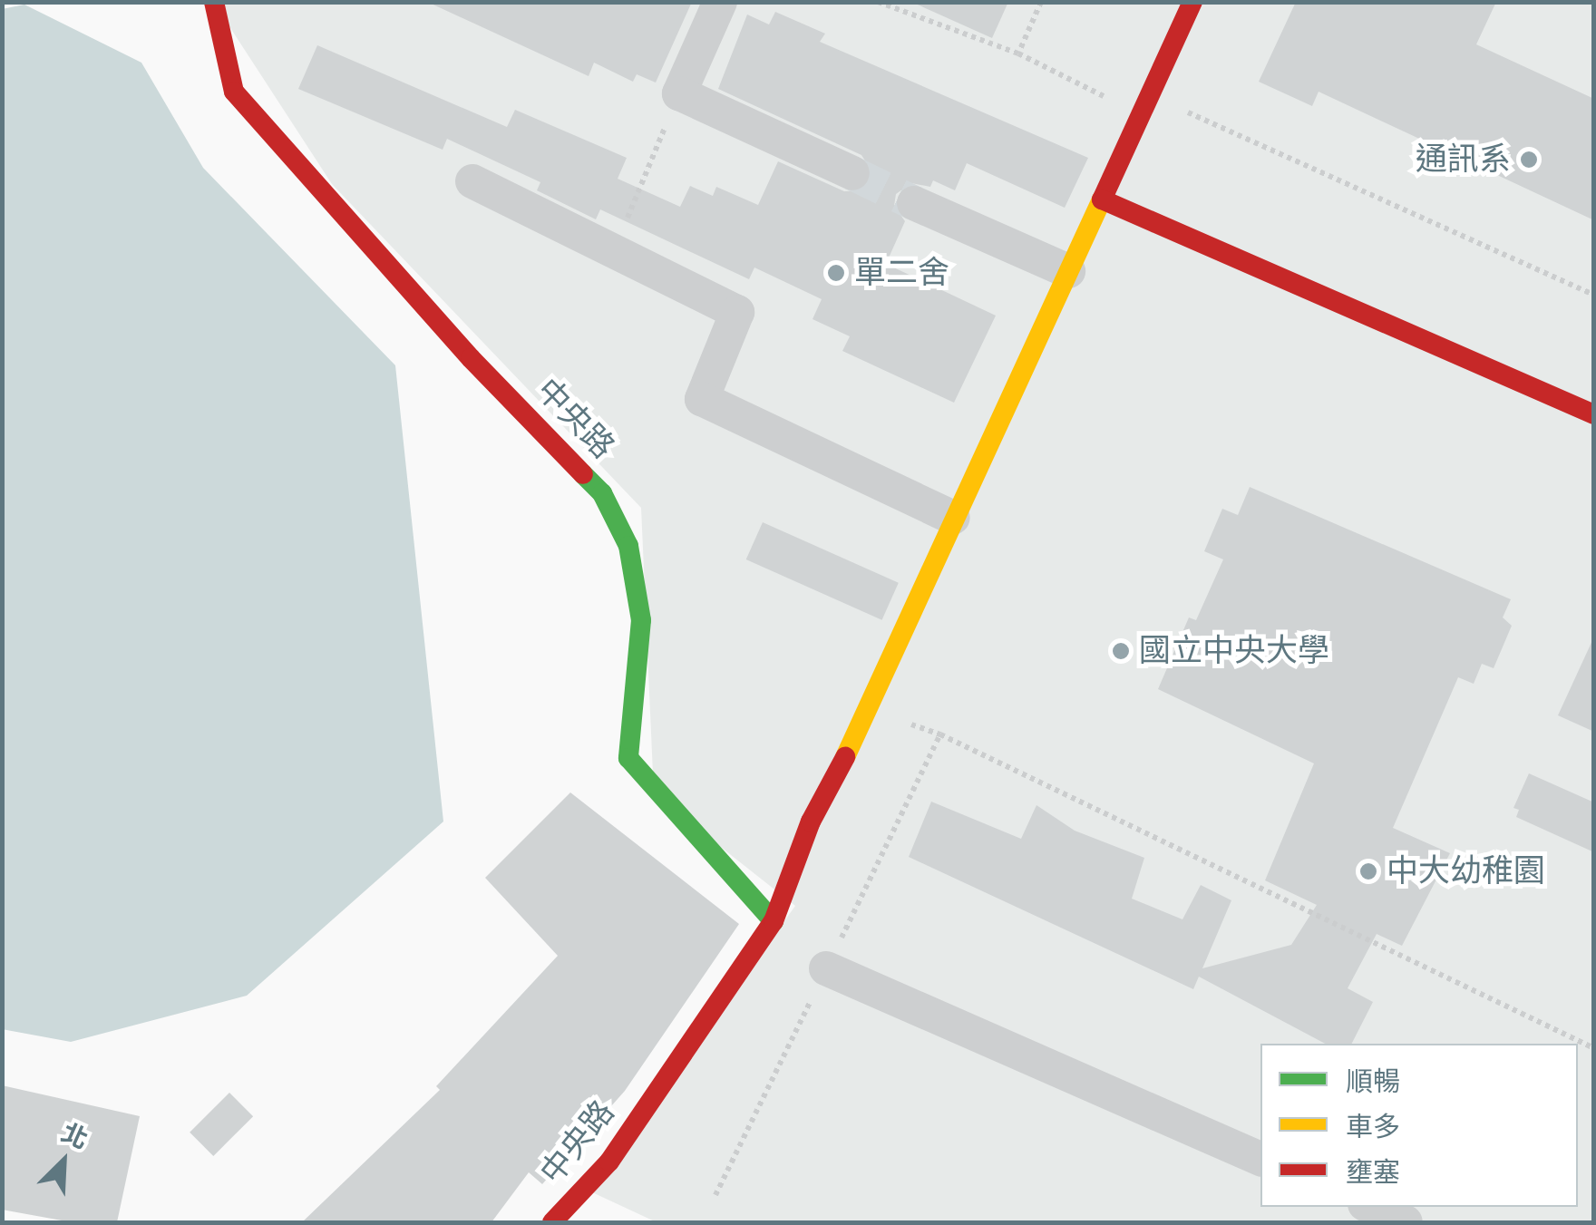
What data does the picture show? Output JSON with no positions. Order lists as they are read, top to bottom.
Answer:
{
  "streets": {
    "street": ["中央路"]
  },
  "places": [
    "通訊系",
    "單二舍",
    "國立中央大學",
    "中大幼稚園"
  ],
  "legend": ["順暢", "車多", "壅塞"],
  "north": "top right"
}
